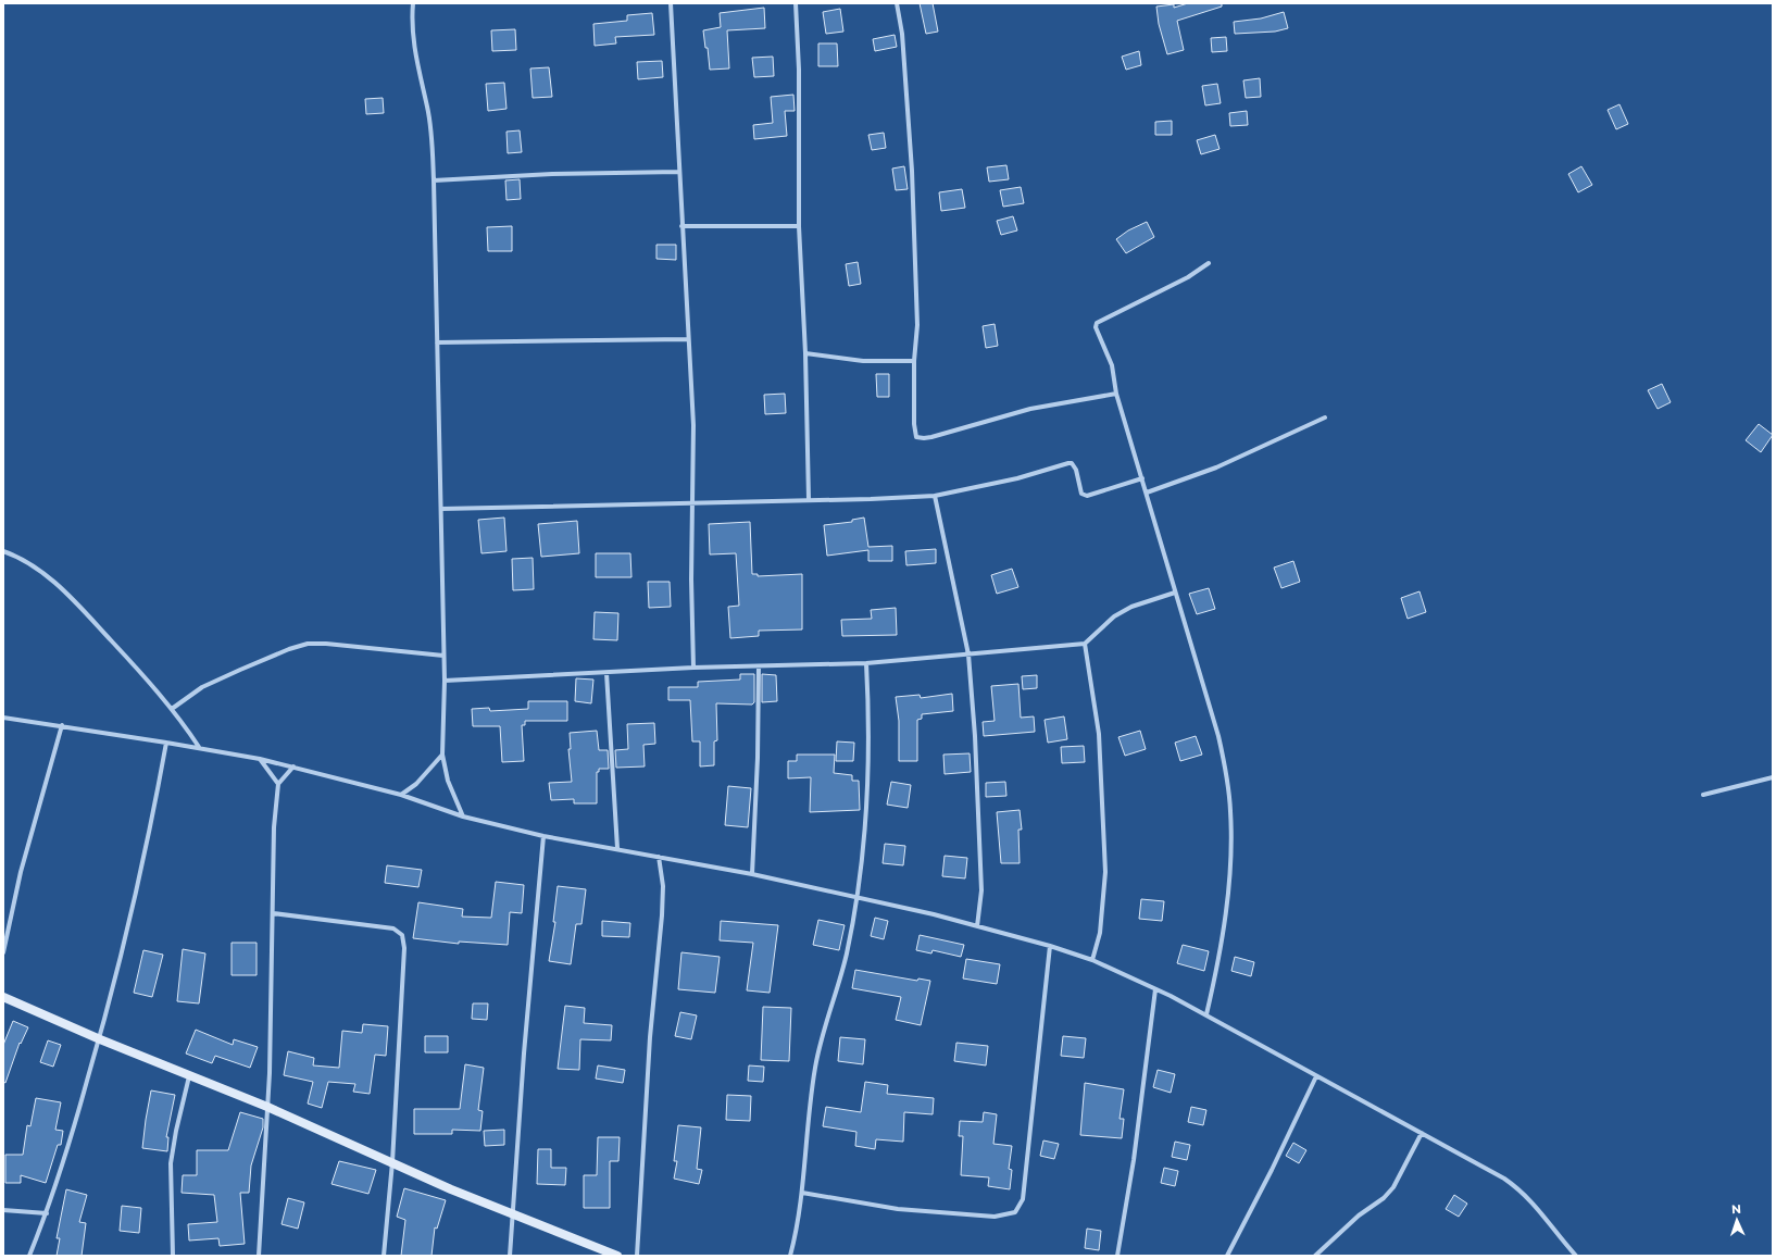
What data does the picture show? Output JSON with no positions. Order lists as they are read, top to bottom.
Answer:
{
  "north": "top"
}
